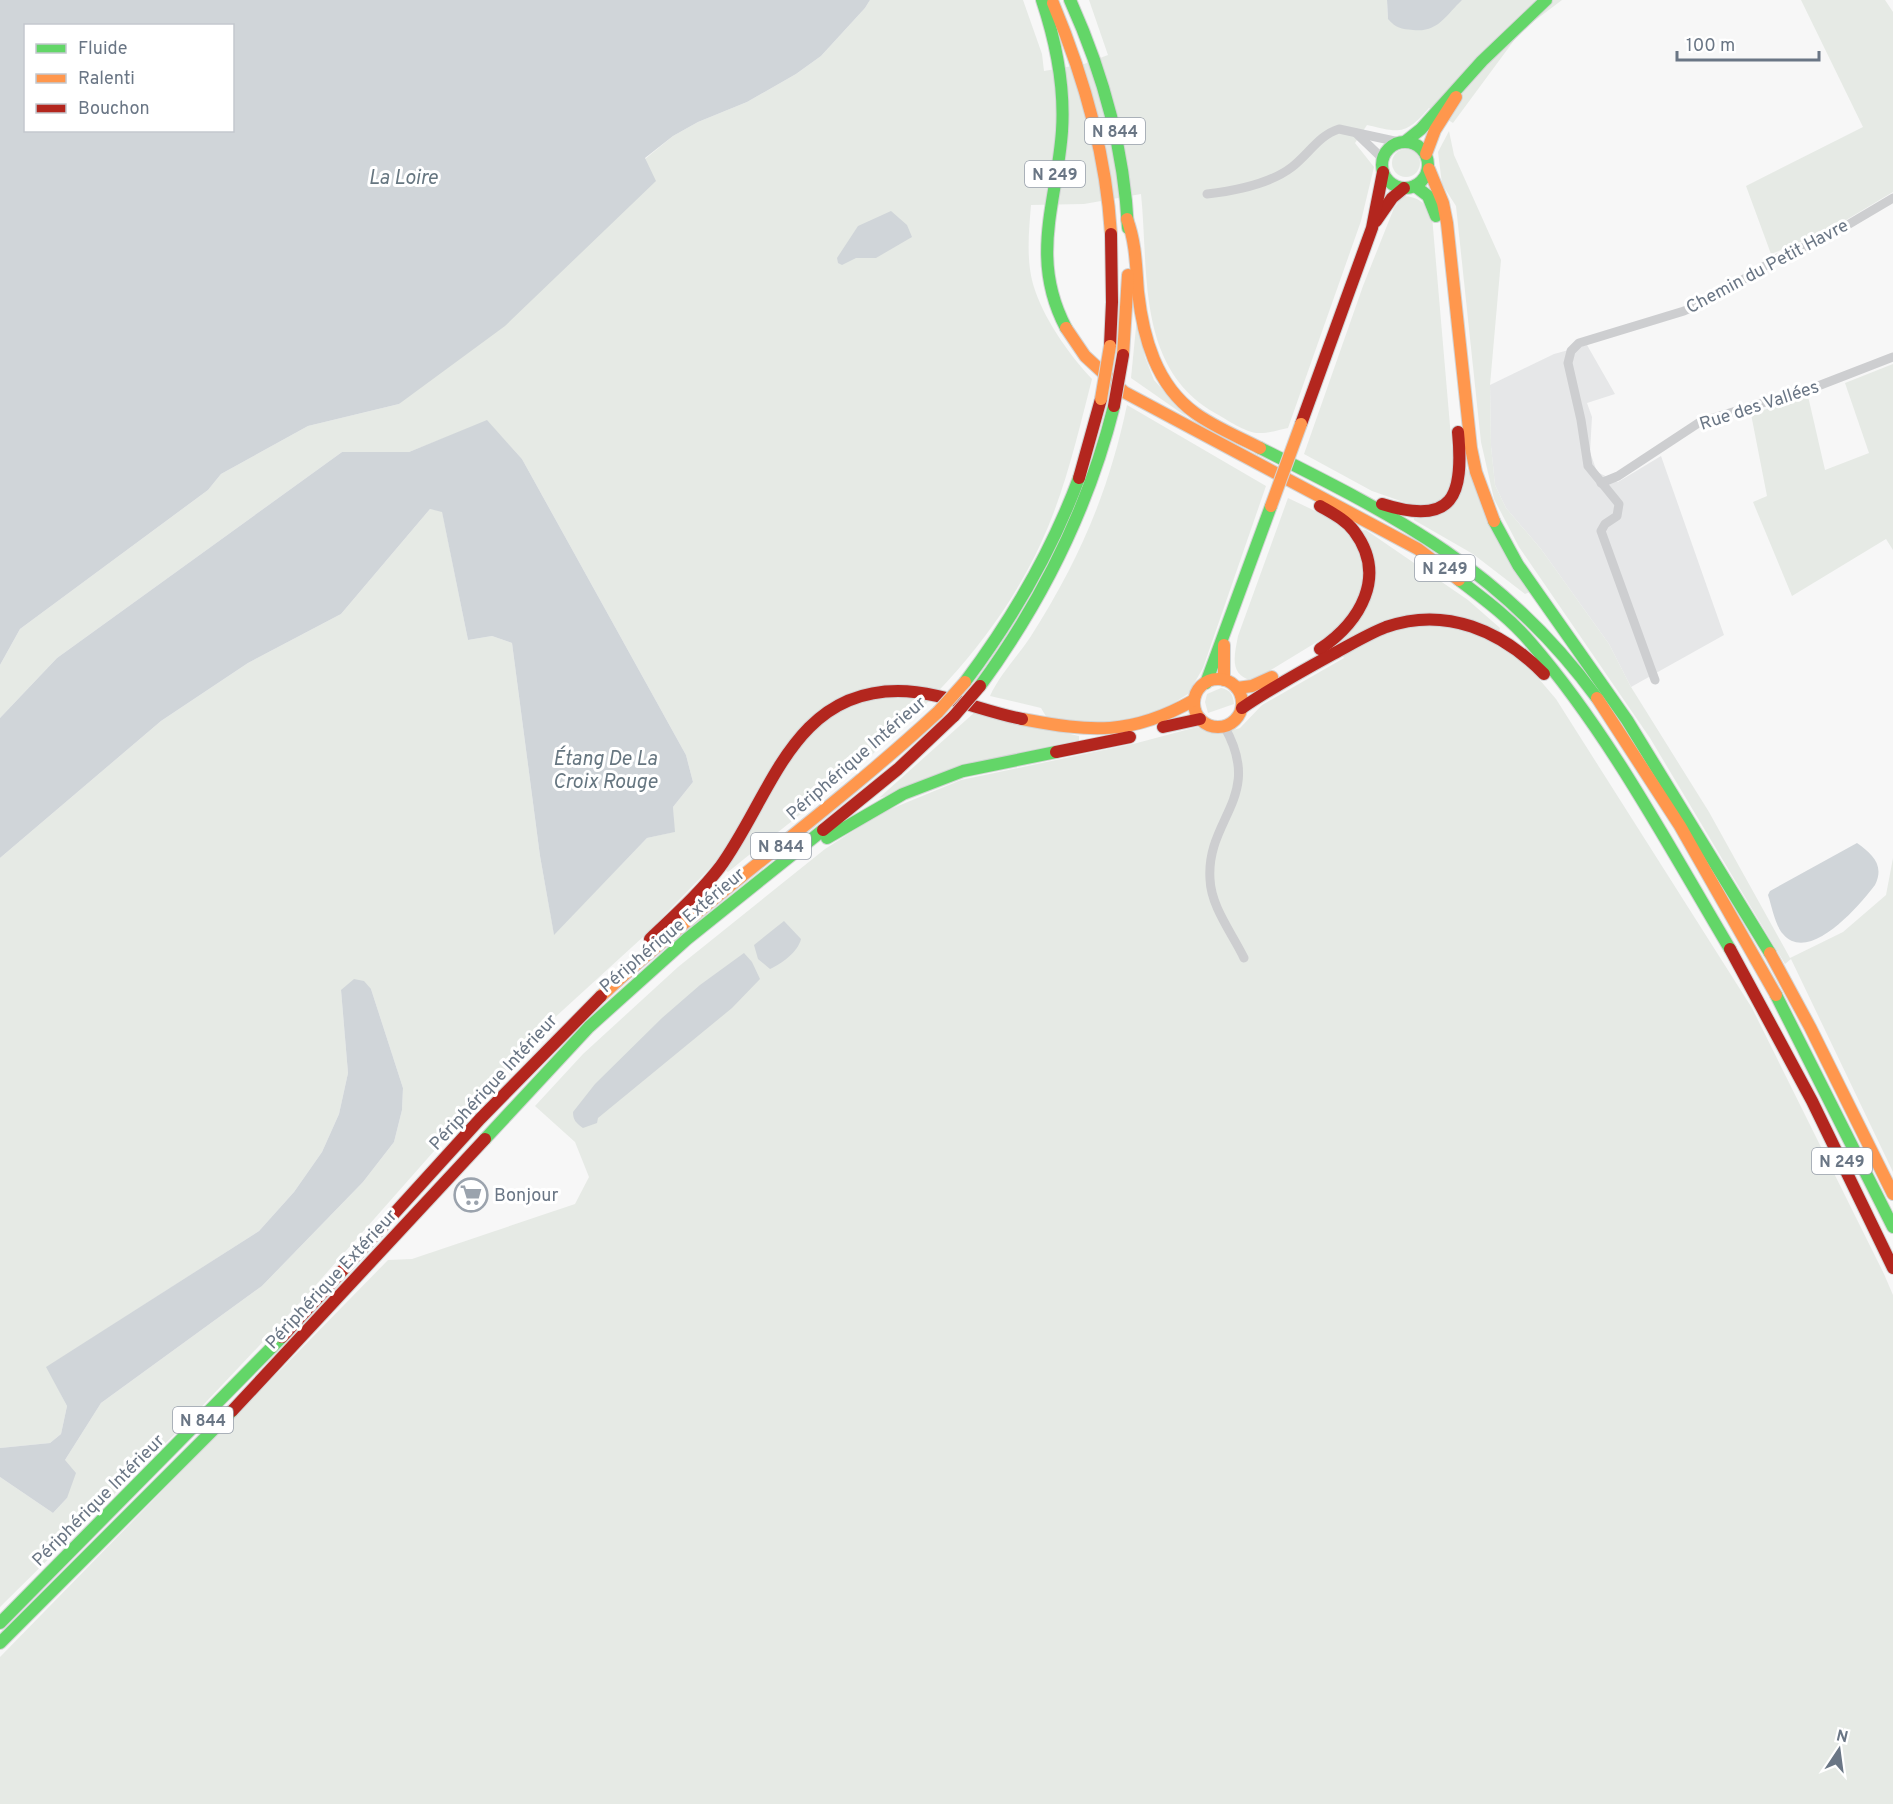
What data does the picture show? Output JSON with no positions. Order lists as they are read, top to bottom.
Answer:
{
  "streets": {
    "main road": [
      "N 844",
      "N 249",
      "Périphérique Intérieur",
      "Périphérique Extérieur"
    ],
    "street": ["Chemin du Petit Havre", "Rue des Vallées"]
  },
  "crossings": [
    ["N 249", "Périphérique Extérieur"],
    ["Chemin du Petit Havre", "Rue des Vallées"]
  ],
  "water": ["La Loire", "Étang De La Croix Rouge"],
  "places": {
    "supermarket": ["Bonjour"]
  },
  "legend": ["Fluide", "Ralenti", "Bouchon"],
  "scale_bar": "100 m",
  "north": "top"
}
